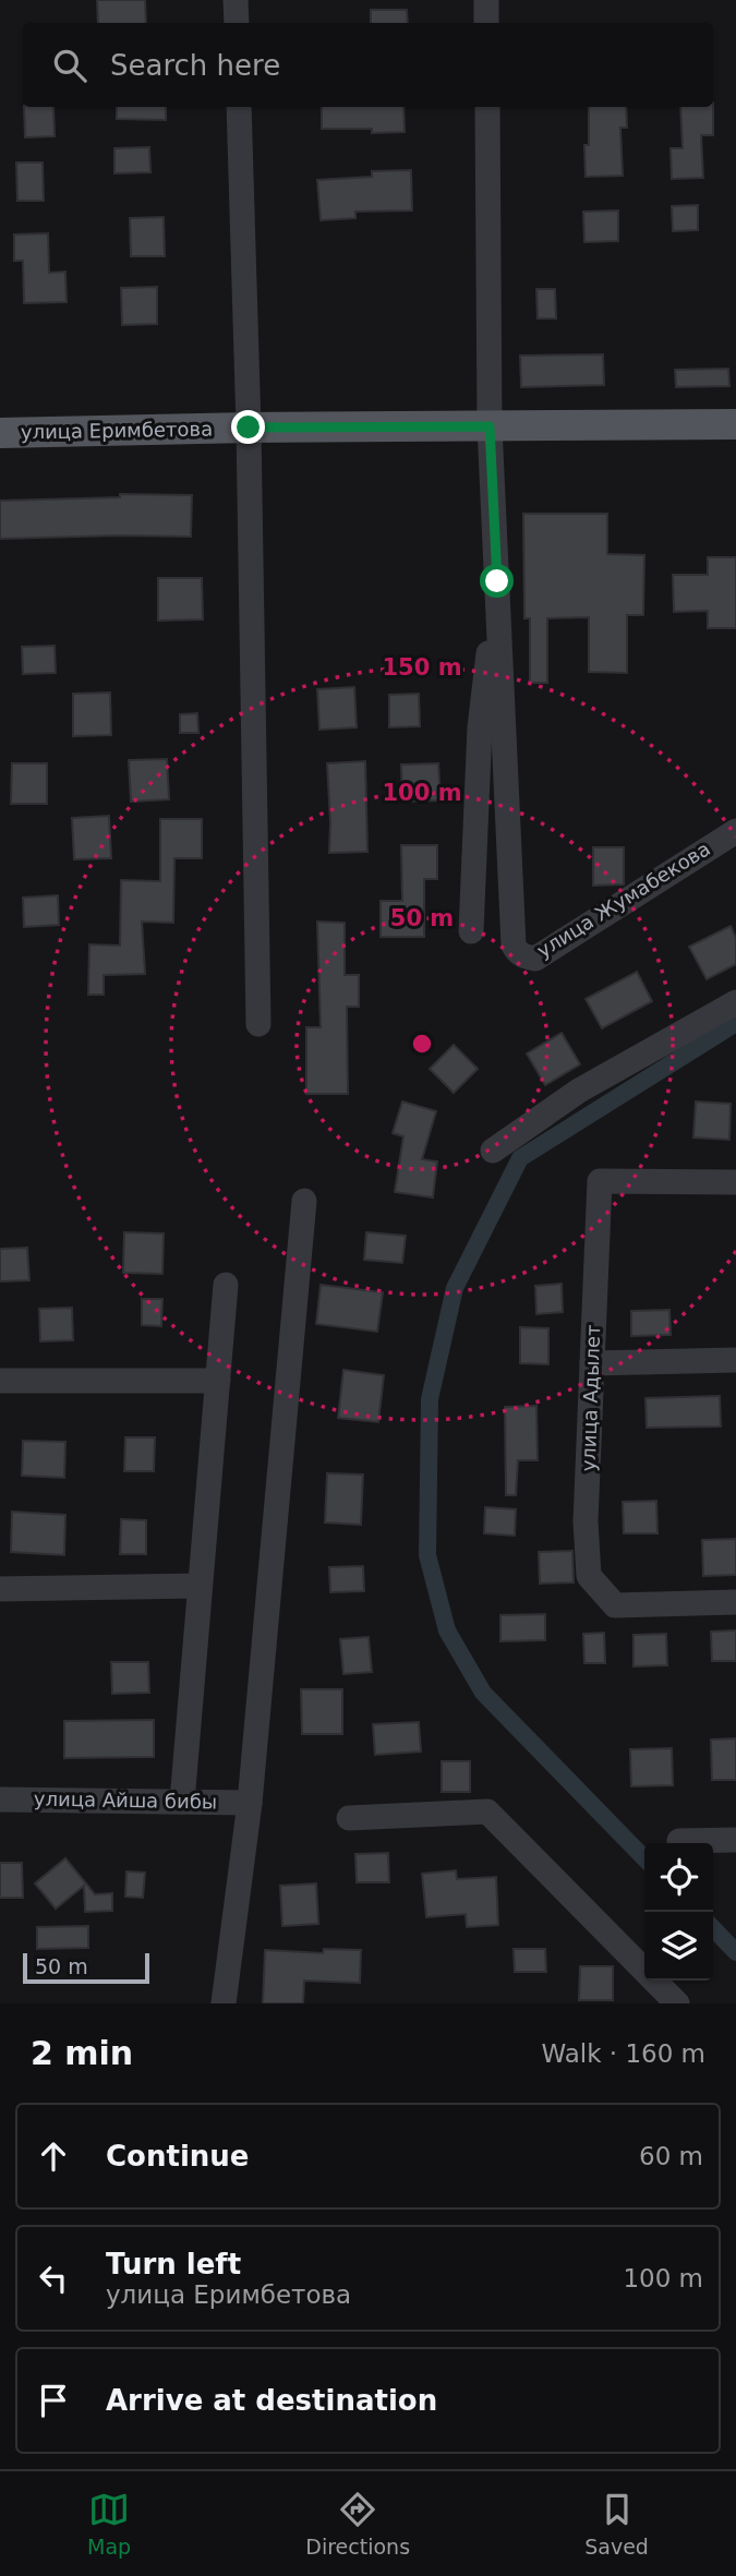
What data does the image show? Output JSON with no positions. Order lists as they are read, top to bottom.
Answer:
{
  "streets": {
    "main road": ["улица Еримбетова"],
    "street": ["улица Жумабекова", "улица Адылет", "улица Айша бибы"]
  },
  "scale_bar": "50 m",
  "page": {
    "search": "Search here",
    "scale": "50 m",
    "heading": ["2 min", "Walk · 160 m"],
    "list": [
      ["Continue", "60 m"],
      ["Turn left", "улица Еримбетова", "100 m"],
      "Arrive at destination"
    ],
    "nav": ["Map", "Directions", "Saved"]
  },
  "rings": ["150 m", "100 m", "50 m"]
}
